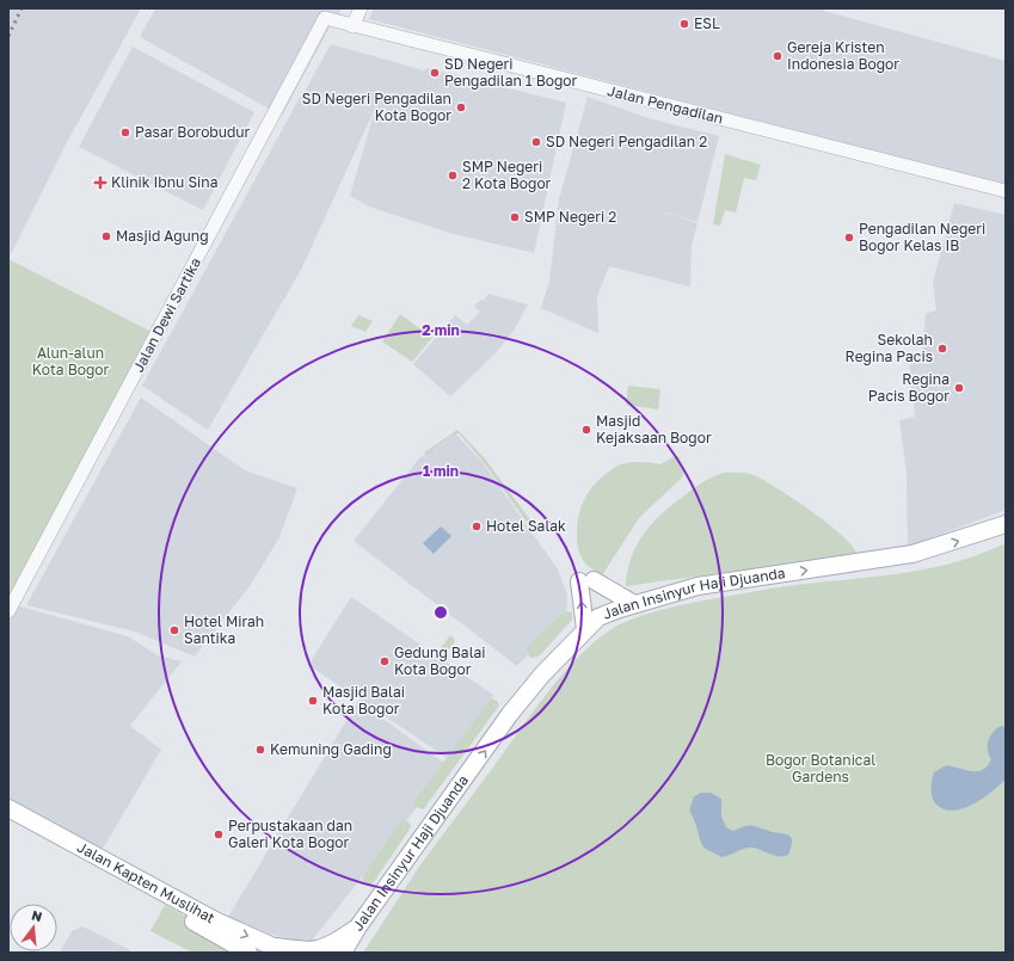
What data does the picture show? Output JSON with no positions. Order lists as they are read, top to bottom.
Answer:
{
  "streets": {
    "main road": ["Jalan Insinyur Haji Djuanda", "Jalan Kapten Muslihat"],
    "street": ["Jalan Pengadilan", "Jalan Dewi Sartika"]
  },
  "crossings": [
    ["Jalan Pengadilan", "Jalan Dewi Sartika"],
    ["Jalan Insinyur Haji Djuanda", "Jalan Kapten Muslihat"]
  ],
  "one_way": ["Jalan Insinyur Haji Djuanda"],
  "parks": ["Alun-alun Kota Bogor", "Bogor Botanical Gardens"],
  "places": {
    "other": [
      "ESL",
      "Gereja Kristen Indonesia Bogor",
      "SD Negeri Pengadilan 1 Bogor",
      "SD Negeri Pengadilan Kota Bogor",
      "Pasar Borobudur",
      "SD Negeri Pengadilan 2",
      "SMP Negeri 2 Kota Bogor",
      "SMP Negeri 2",
      "Masjid Agung",
      "Pengadilan Negeri Bogor Kelas IB",
      "Sekolah Regina Pacis",
      "Regina Pacis Bogor",
      "Masjid Kejaksaan Bogor",
      "Hotel Salak",
      "Hotel Mirah Santika",
      "Gedung Balai Kota Bogor",
      "Masjid Balai Kota Bogor",
      "Kemuning Gading",
      "Perpustakaan dan Galeri Kota Bogor"
    ],
    "health": ["Klinik Ibnu Sina"]
  },
  "north": "top",
  "rings": ["2 min", "1 min"]
}
